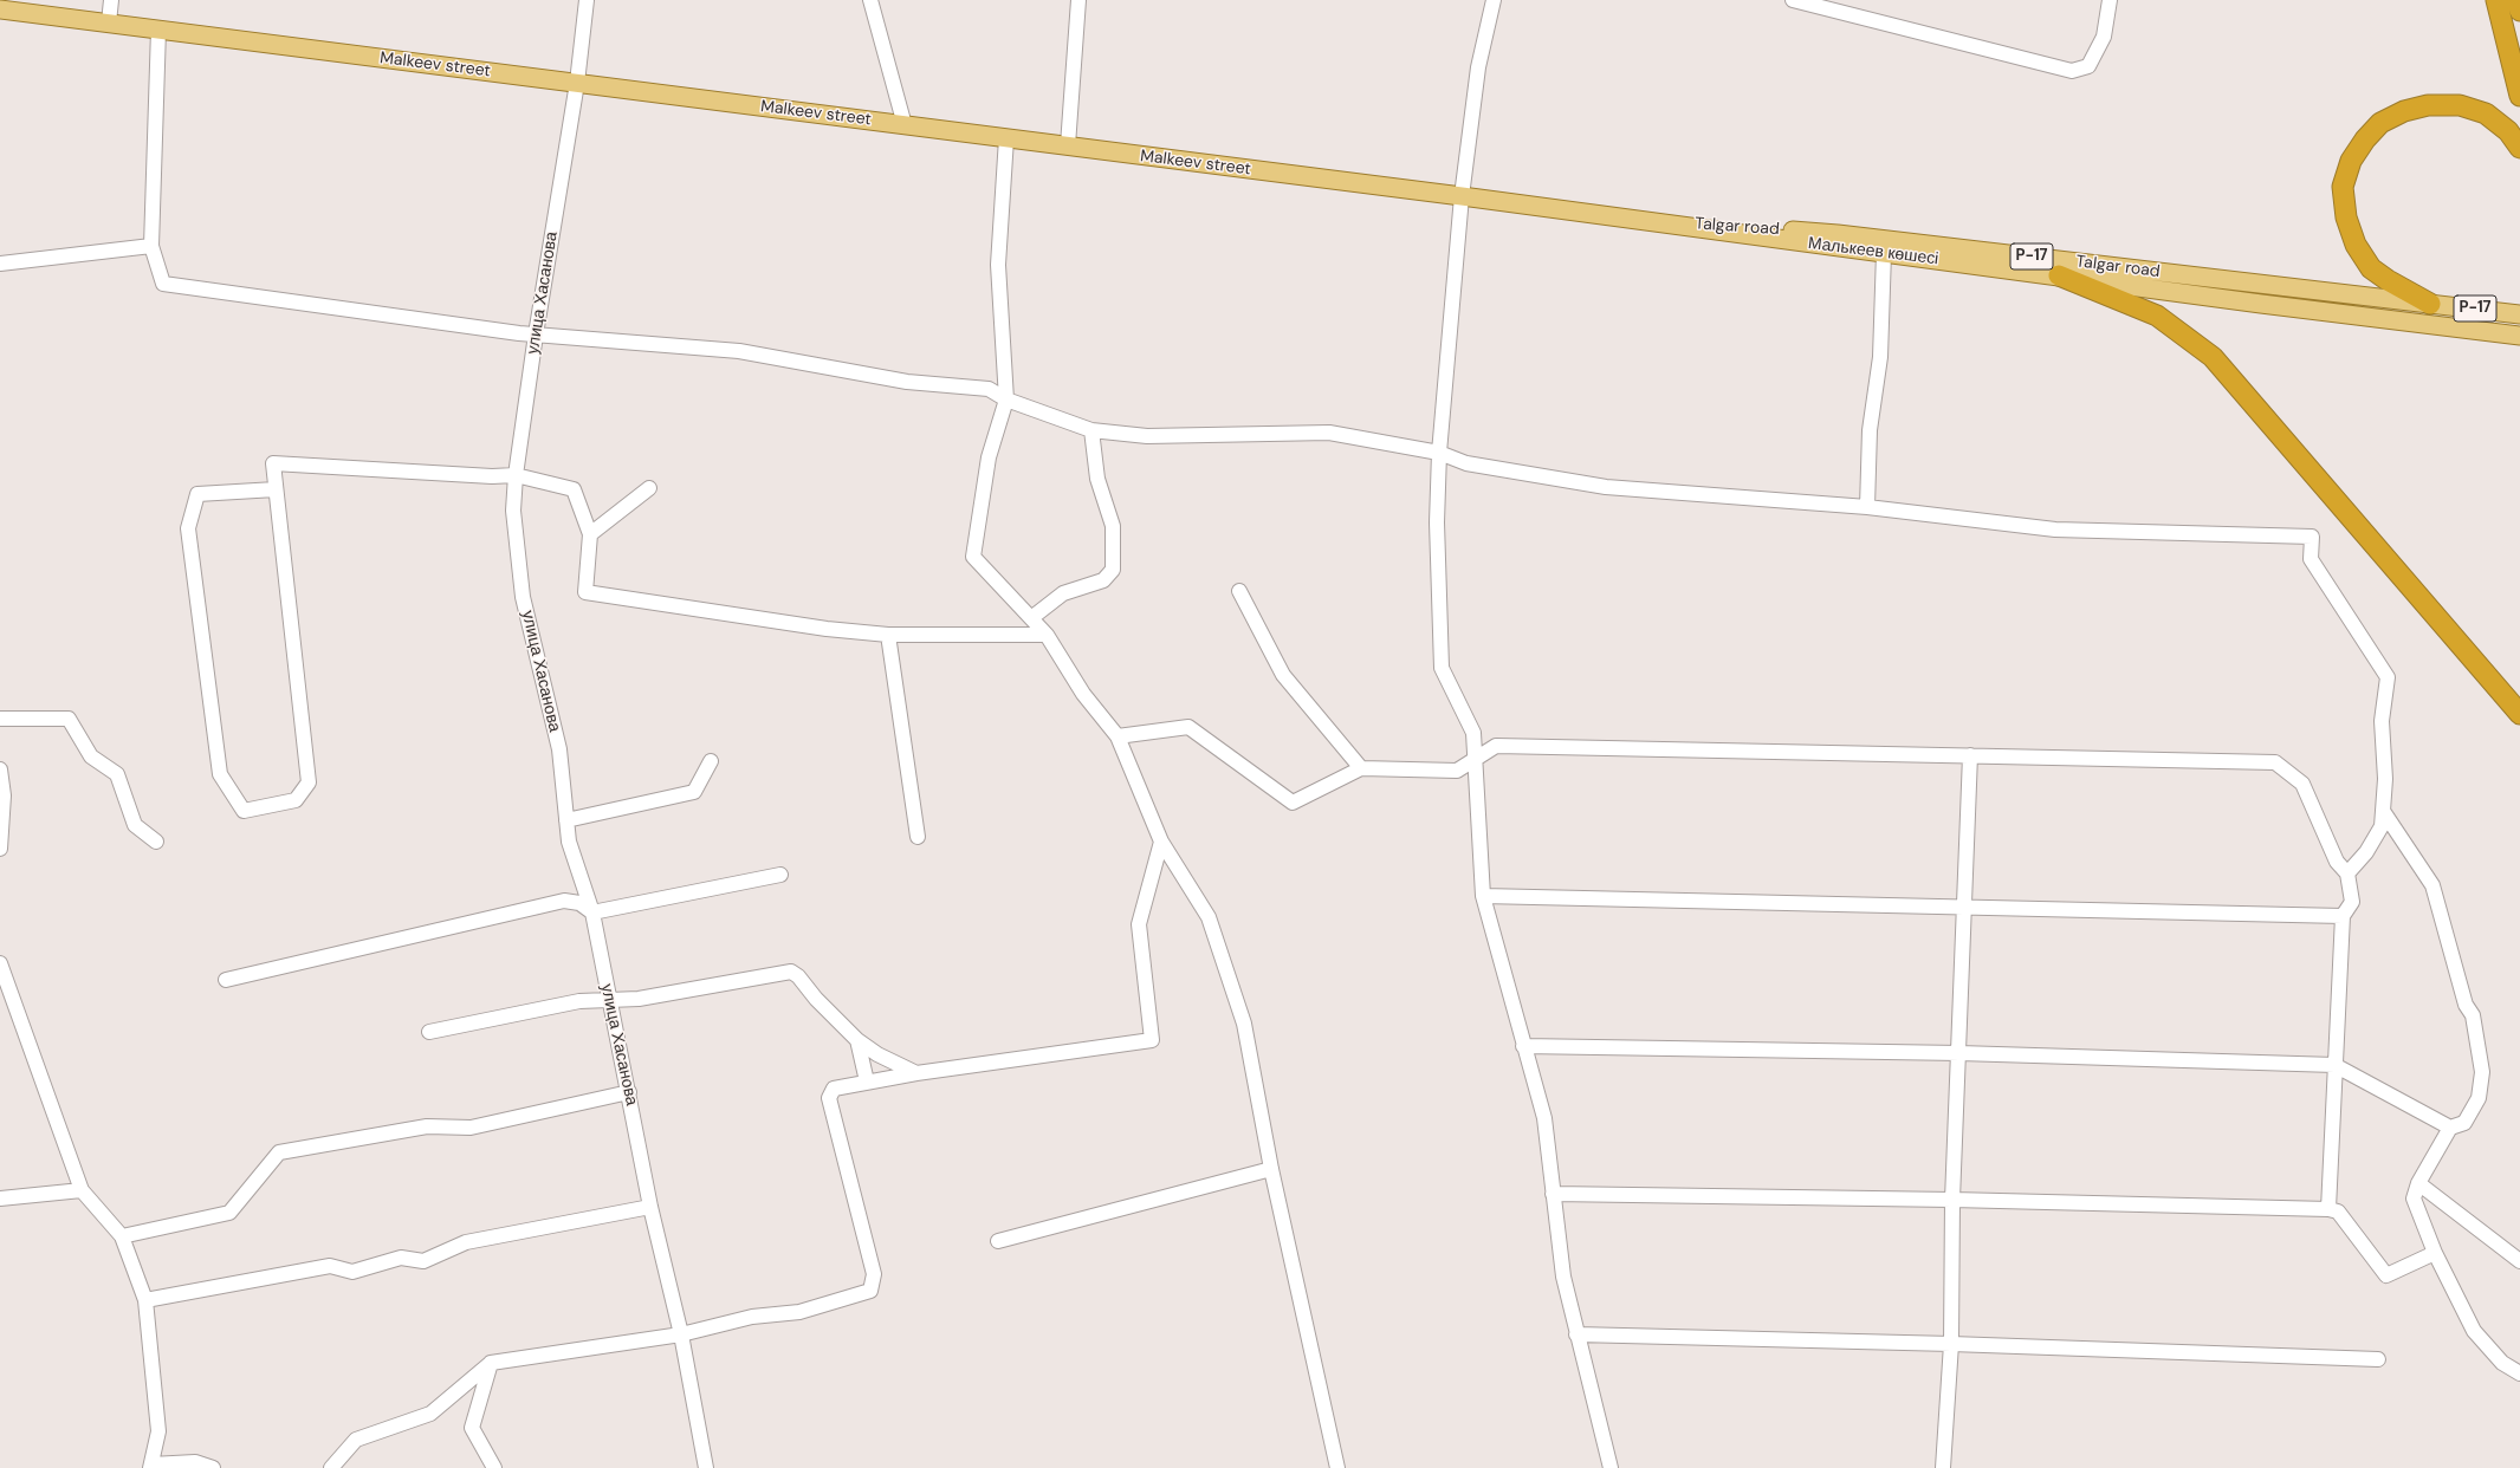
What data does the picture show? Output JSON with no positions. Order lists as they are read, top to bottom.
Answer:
{
  "streets": {
    "main road": [
      "Malkeev street",
      "Talgar road",
      "Малькеев көшесі",
      "P-17"
    ],
    "street": ["улица Хасанова"]
  },
  "crossings": [
    ["Malkeev street", "Talgar road"],
    ["Malkeev street", "Малькеев көшесі"],
    ["Malkeev street", "улица Хасанова"],
    ["Talgar road", "Малькеев көшесі"]
  ]
}
